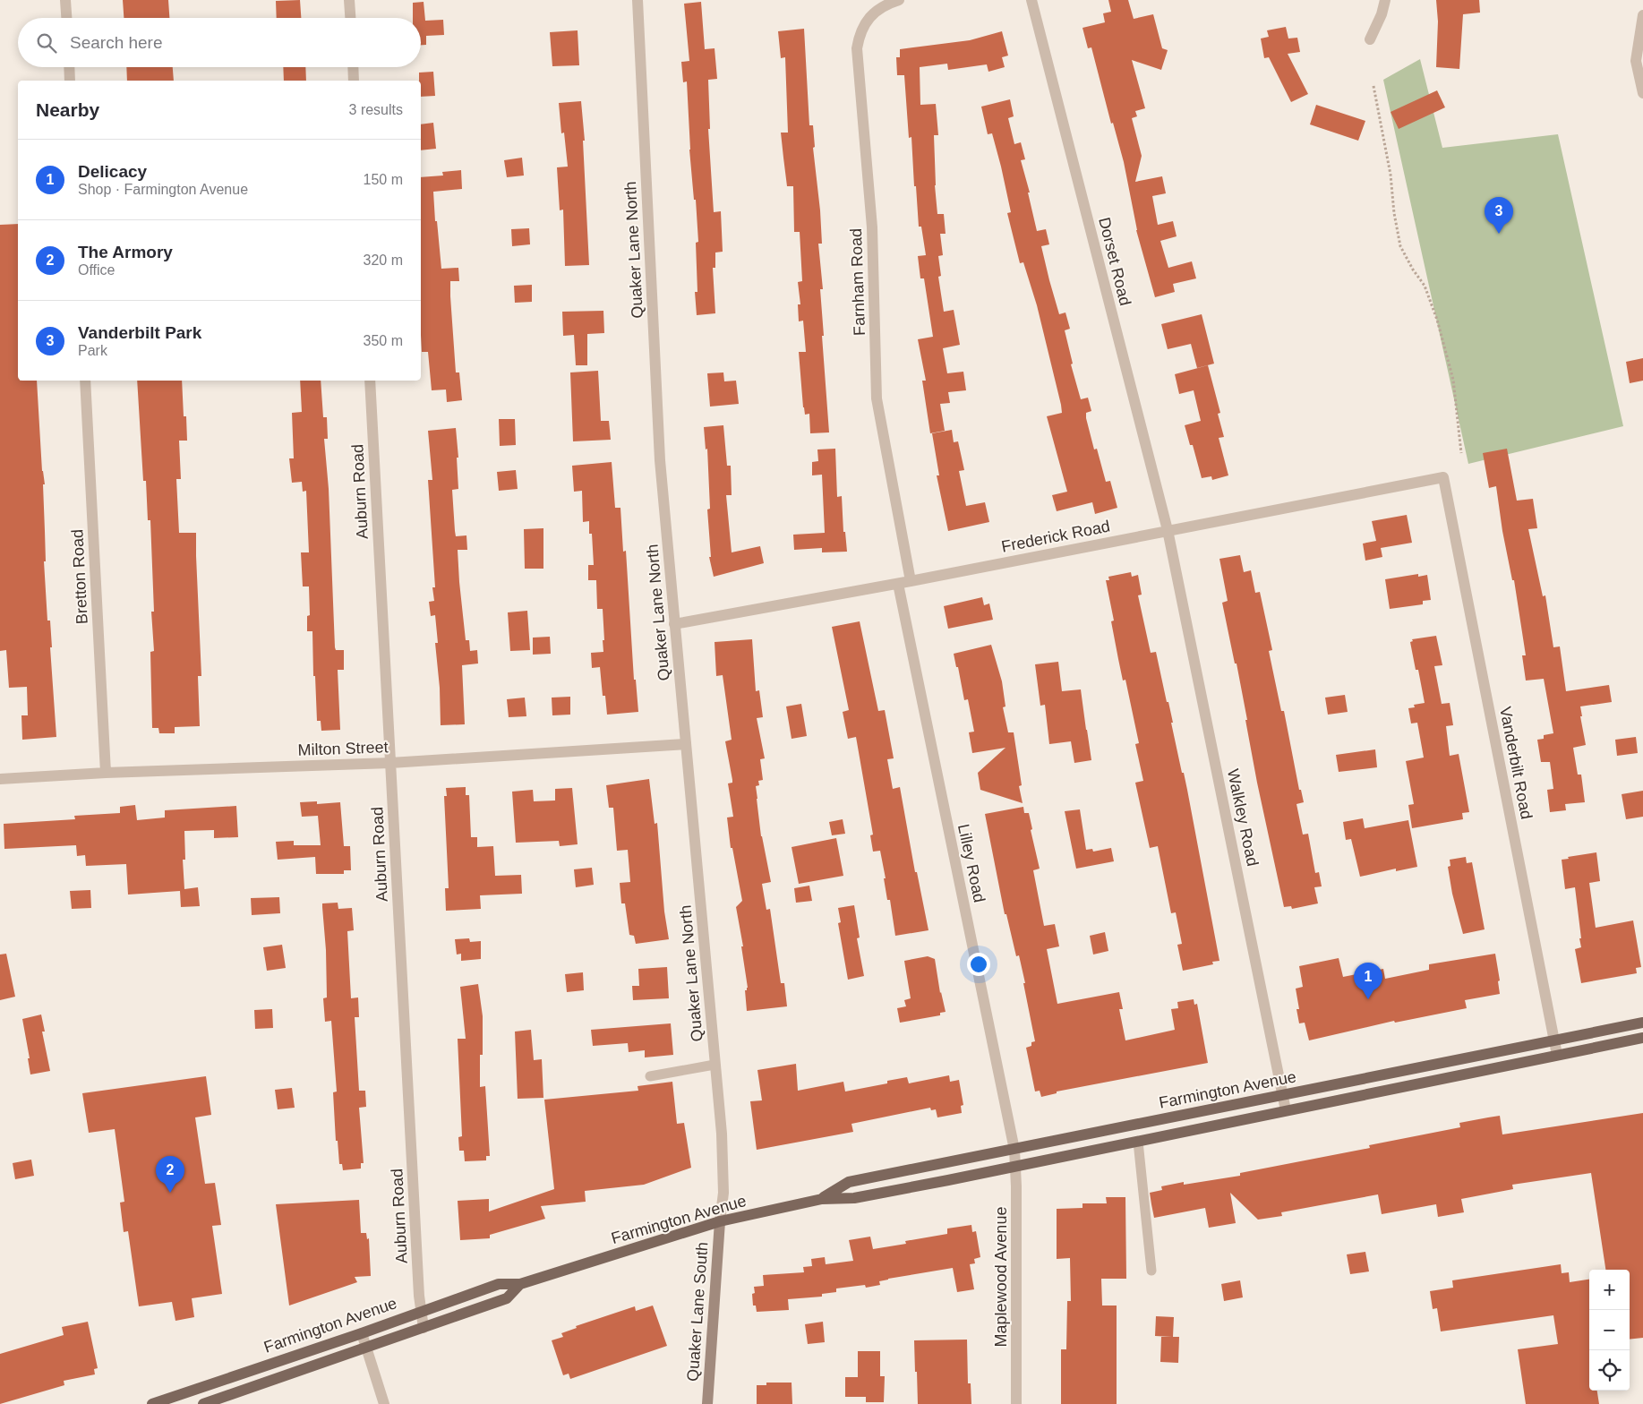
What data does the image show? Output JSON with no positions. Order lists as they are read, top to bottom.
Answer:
{
  "streets": {
    "main road": ["Farmington Avenue", "Quaker Lane South"],
    "street": [
      "Quaker Lane North",
      "Dorset Road",
      "Farnham Road",
      "Auburn Road",
      "Frederick Road",
      "Bretton Road",
      "Milton Street",
      "Vanderbilt Road",
      "Walkley Road",
      "Lilley Road",
      "Maplewood Avenue"
    ]
  },
  "crossings": [
    ["Quaker Lane North", "Frederick Road"],
    ["Quaker Lane North", "Milton Street"],
    ["Quaker Lane North", "Farmington Avenue"],
    ["Quaker Lane North", "Quaker Lane South"],
    ["Dorset Road", "Frederick Road"],
    ["Dorset Road", "Walkley Road"],
    ["Farnham Road", "Frederick Road"],
    ["Auburn Road", "Milton Street"],
    ["Auburn Road", "Farmington Avenue"],
    ["Frederick Road", "Vanderbilt Road"],
    ["Frederick Road", "Walkley Road"],
    ["Frederick Road", "Lilley Road"],
    ["Bretton Road", "Milton Street"],
    ["Vanderbilt Road", "Farmington Avenue"],
    ["Walkley Road", "Farmington Avenue"],
    ["Lilley Road", "Farmington Avenue"],
    ["Lilley Road", "Maplewood Avenue"],
    ["Farmington Avenue", "Maplewood Avenue"],
    ["Farmington Avenue", "Quaker Lane South"]
  ],
  "page": {
    "search": "Search here",
    "heading": ["Nearby", "3 results"],
    "list": [
      {
        "mark": "1",
        "name": "Delicacy",
        "note": "Shop · Farmington Avenue",
        "value": "150 m"
      },
      {
        "mark": "2",
        "name": "The Armory",
        "note": "Office",
        "value": "320 m"
      },
      {
        "mark": "3",
        "name": "Vanderbilt Park",
        "note": "Park",
        "value": "350 m"
      }
    ],
    "pins": ["3", "1", "2"],
    "map_buttons": ["+", "−"]
  }
}
